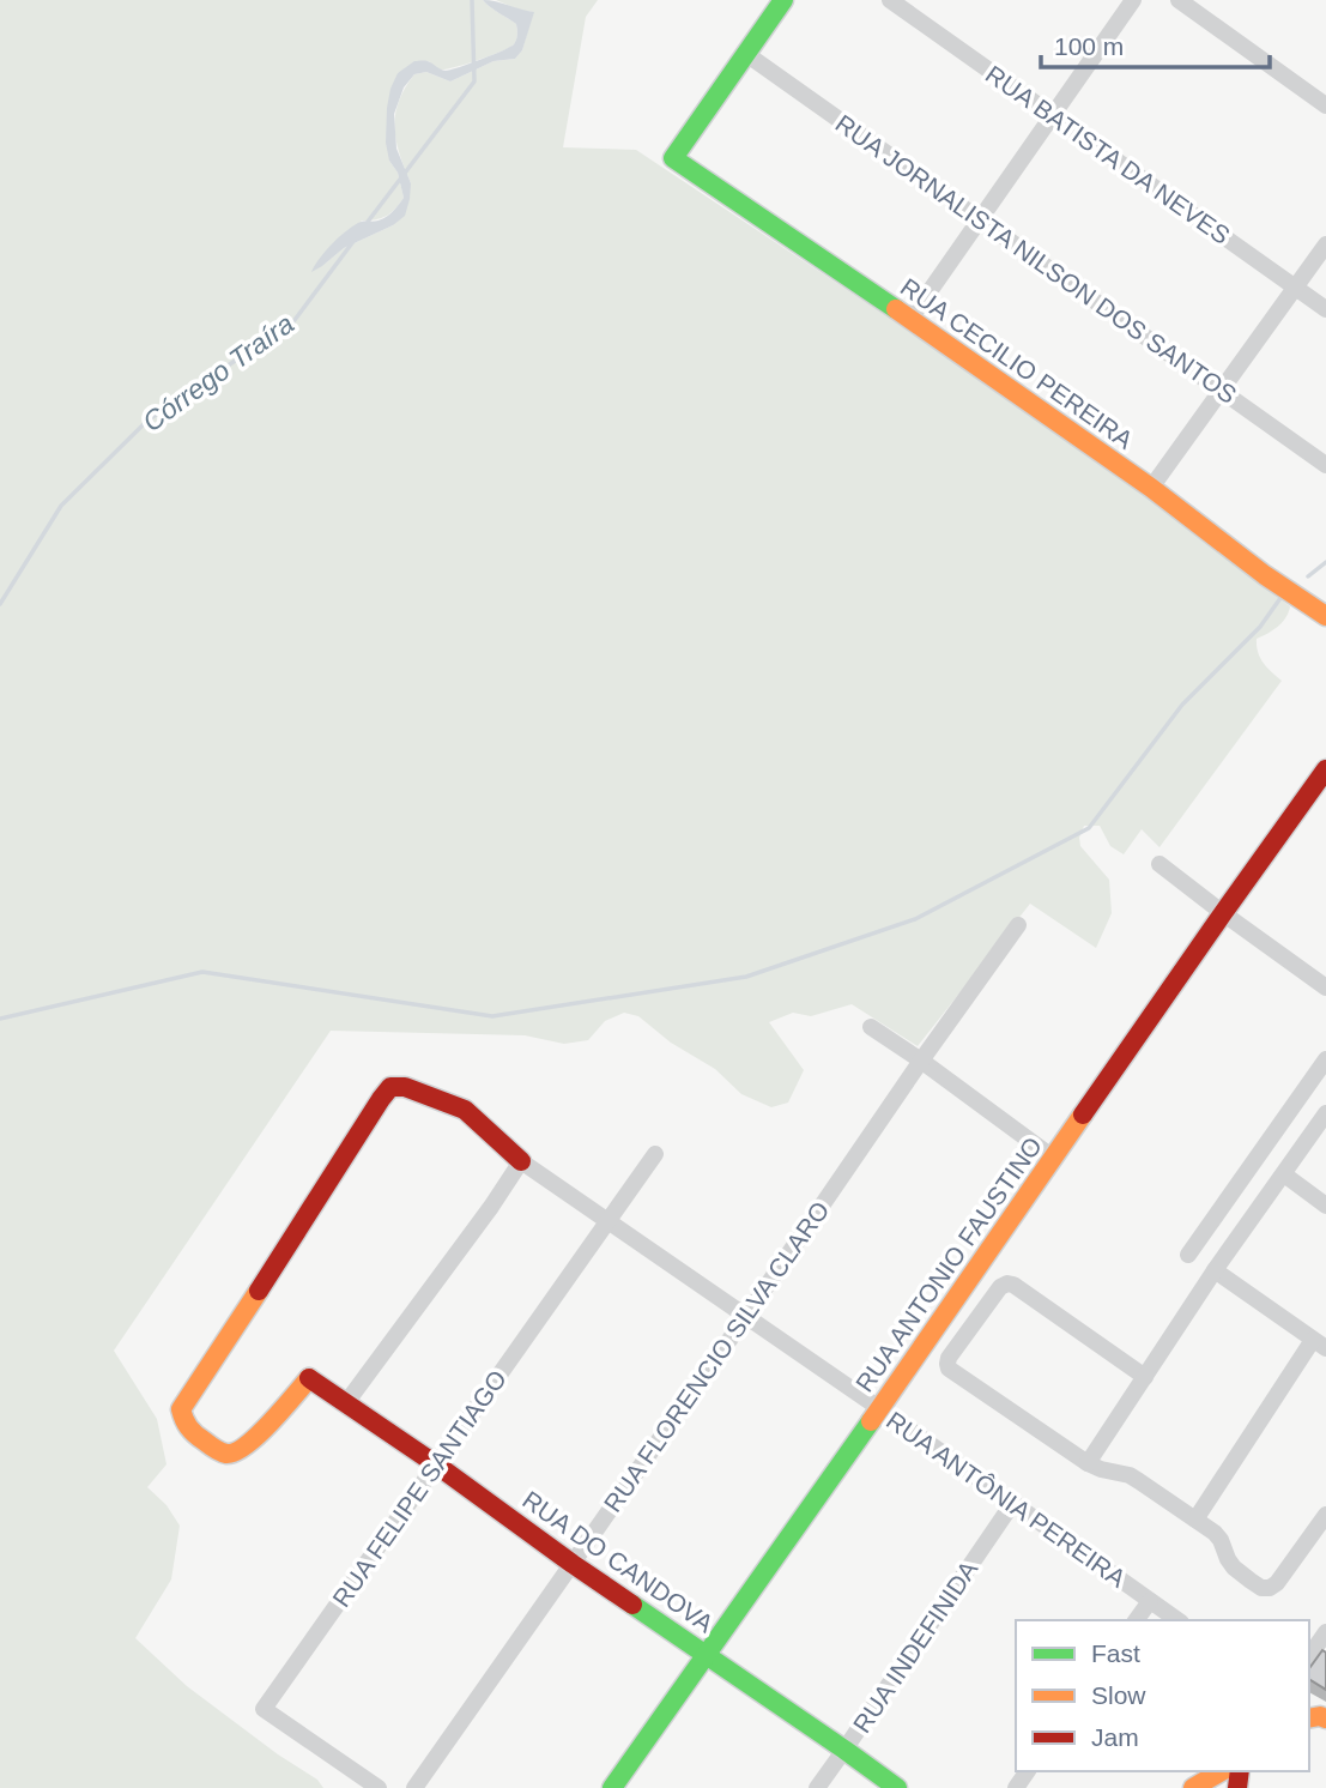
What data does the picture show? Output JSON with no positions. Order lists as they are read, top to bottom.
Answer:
{
  "streets": {
    "street": [
      "RUA BATISTA DA NEVES",
      "RUA JORNALISTA NILSON DOS SANTOS",
      "RUA CECILIO PEREIRA",
      "RUA ANTONIO FAUSTINO",
      "RUA FLORENCIO SILVA CLARO",
      "RUA FELIPE SANTIAGO",
      "RUA ANTÔNIA PEREIRA",
      "RUA DO CANDOVA",
      "RUA INDEFINIDA"
    ]
  },
  "crossings": [
    ["RUA JORNALISTA NILSON DOS SANTOS", "RUA CECILIO PEREIRA"],
    ["RUA ANTONIO FAUSTINO", "RUA ANTÔNIA PEREIRA"],
    ["RUA ANTONIO FAUSTINO", "RUA DO CANDOVA"],
    ["RUA FLORENCIO SILVA CLARO", "RUA ANTÔNIA PEREIRA"],
    ["RUA FLORENCIO SILVA CLARO", "RUA DO CANDOVA"],
    ["RUA FELIPE SANTIAGO", "RUA ANTÔNIA PEREIRA"],
    ["RUA FELIPE SANTIAGO", "RUA DO CANDOVA"],
    ["RUA ANTÔNIA PEREIRA", "RUA DO CANDOVA"],
    ["RUA ANTÔNIA PEREIRA", "RUA INDEFINIDA"],
    ["RUA DO CANDOVA", "RUA INDEFINIDA"]
  ],
  "water": ["Córrego Traíra"],
  "legend": ["Fast", "Slow", "Jam"],
  "scale_bar": "100 m"
}
